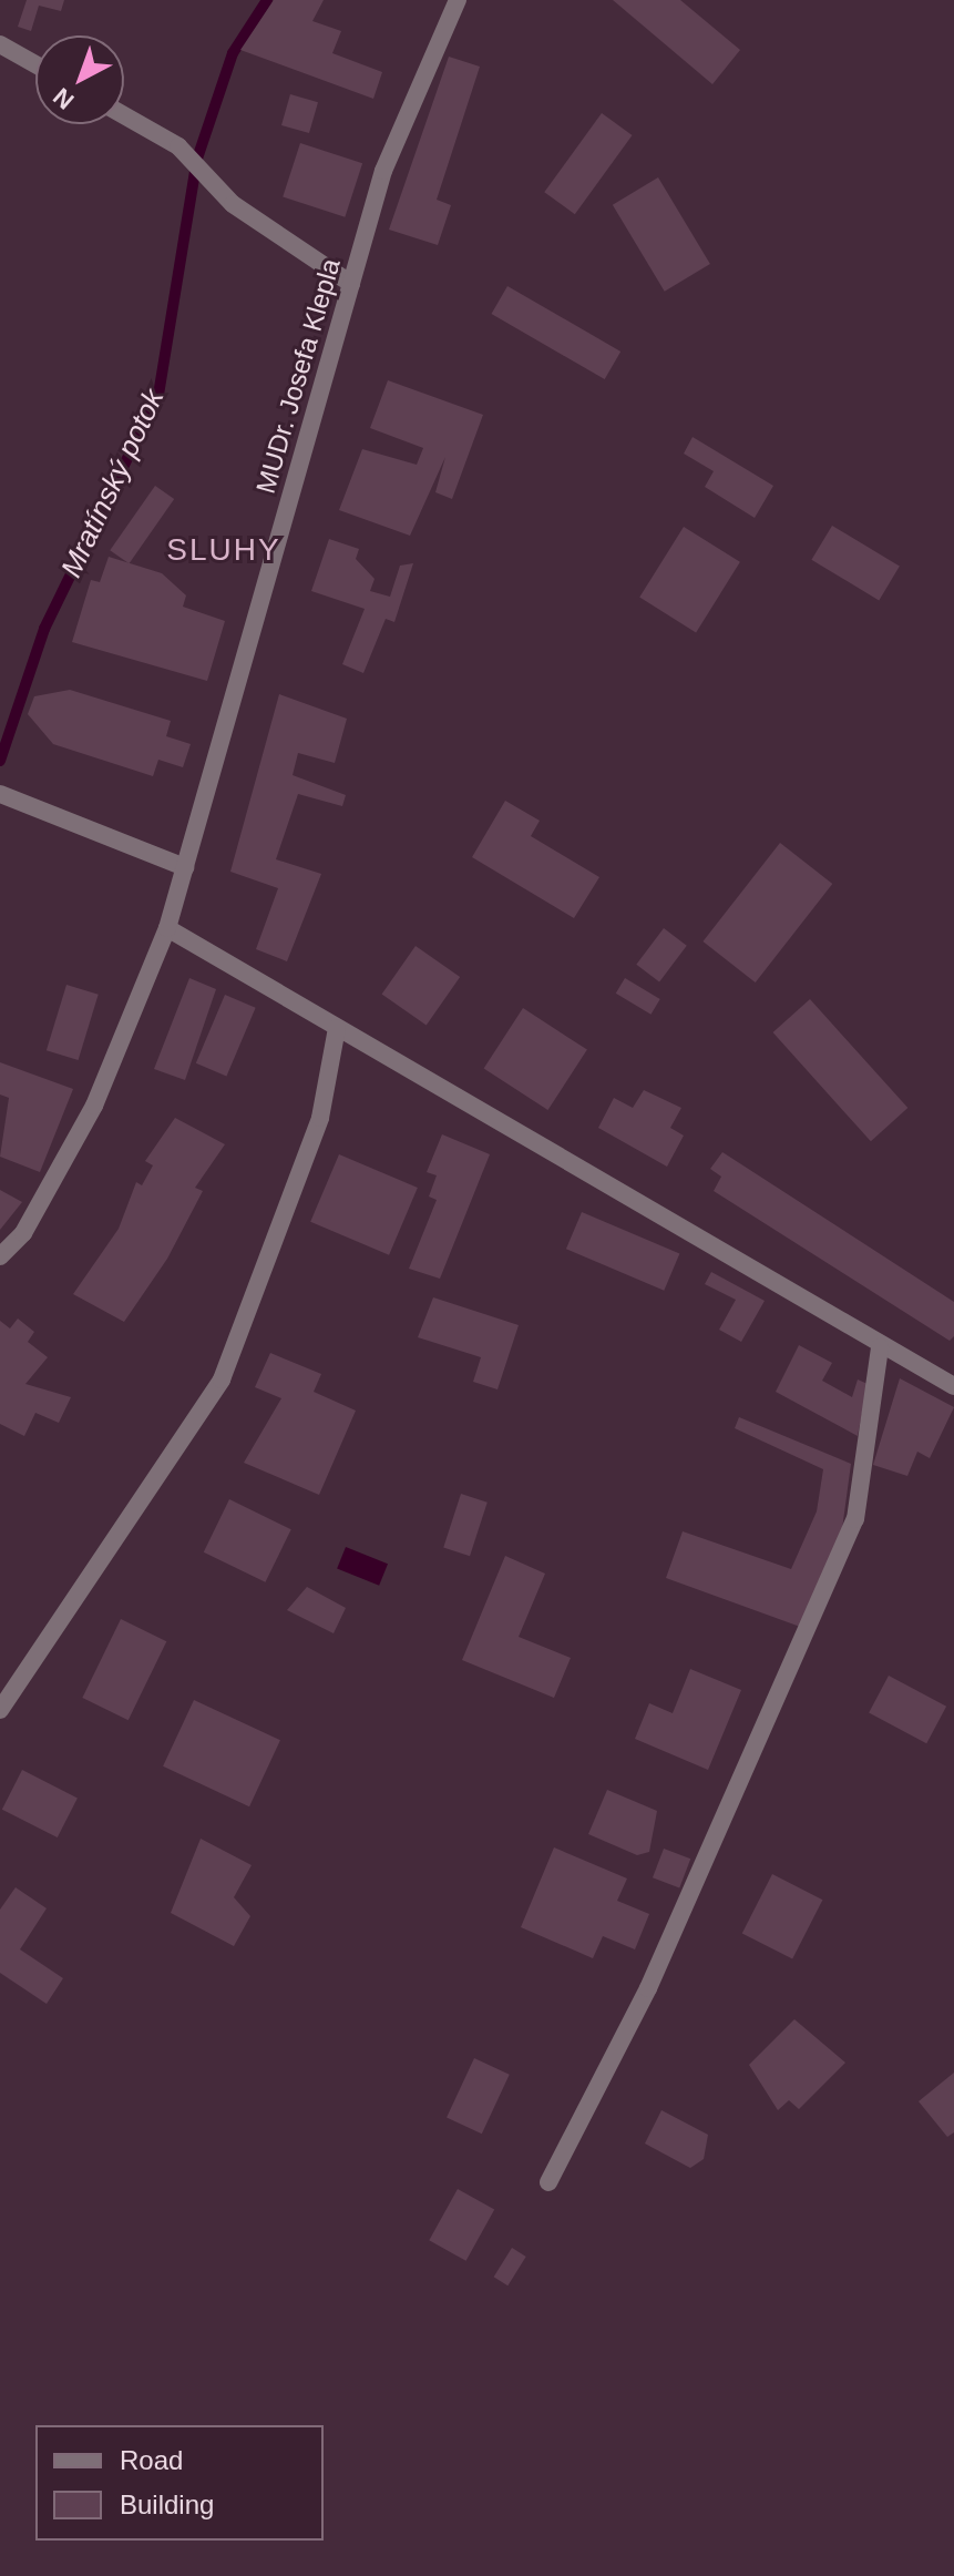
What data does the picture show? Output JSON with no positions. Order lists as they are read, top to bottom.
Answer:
{
  "streets": {
    "street": ["MUDr. Josefa Klepla"]
  },
  "districts": ["SLUHY"],
  "water": ["Mratínský potok"],
  "legend": ["Road", "Building"],
  "north": "bottom left"
}
